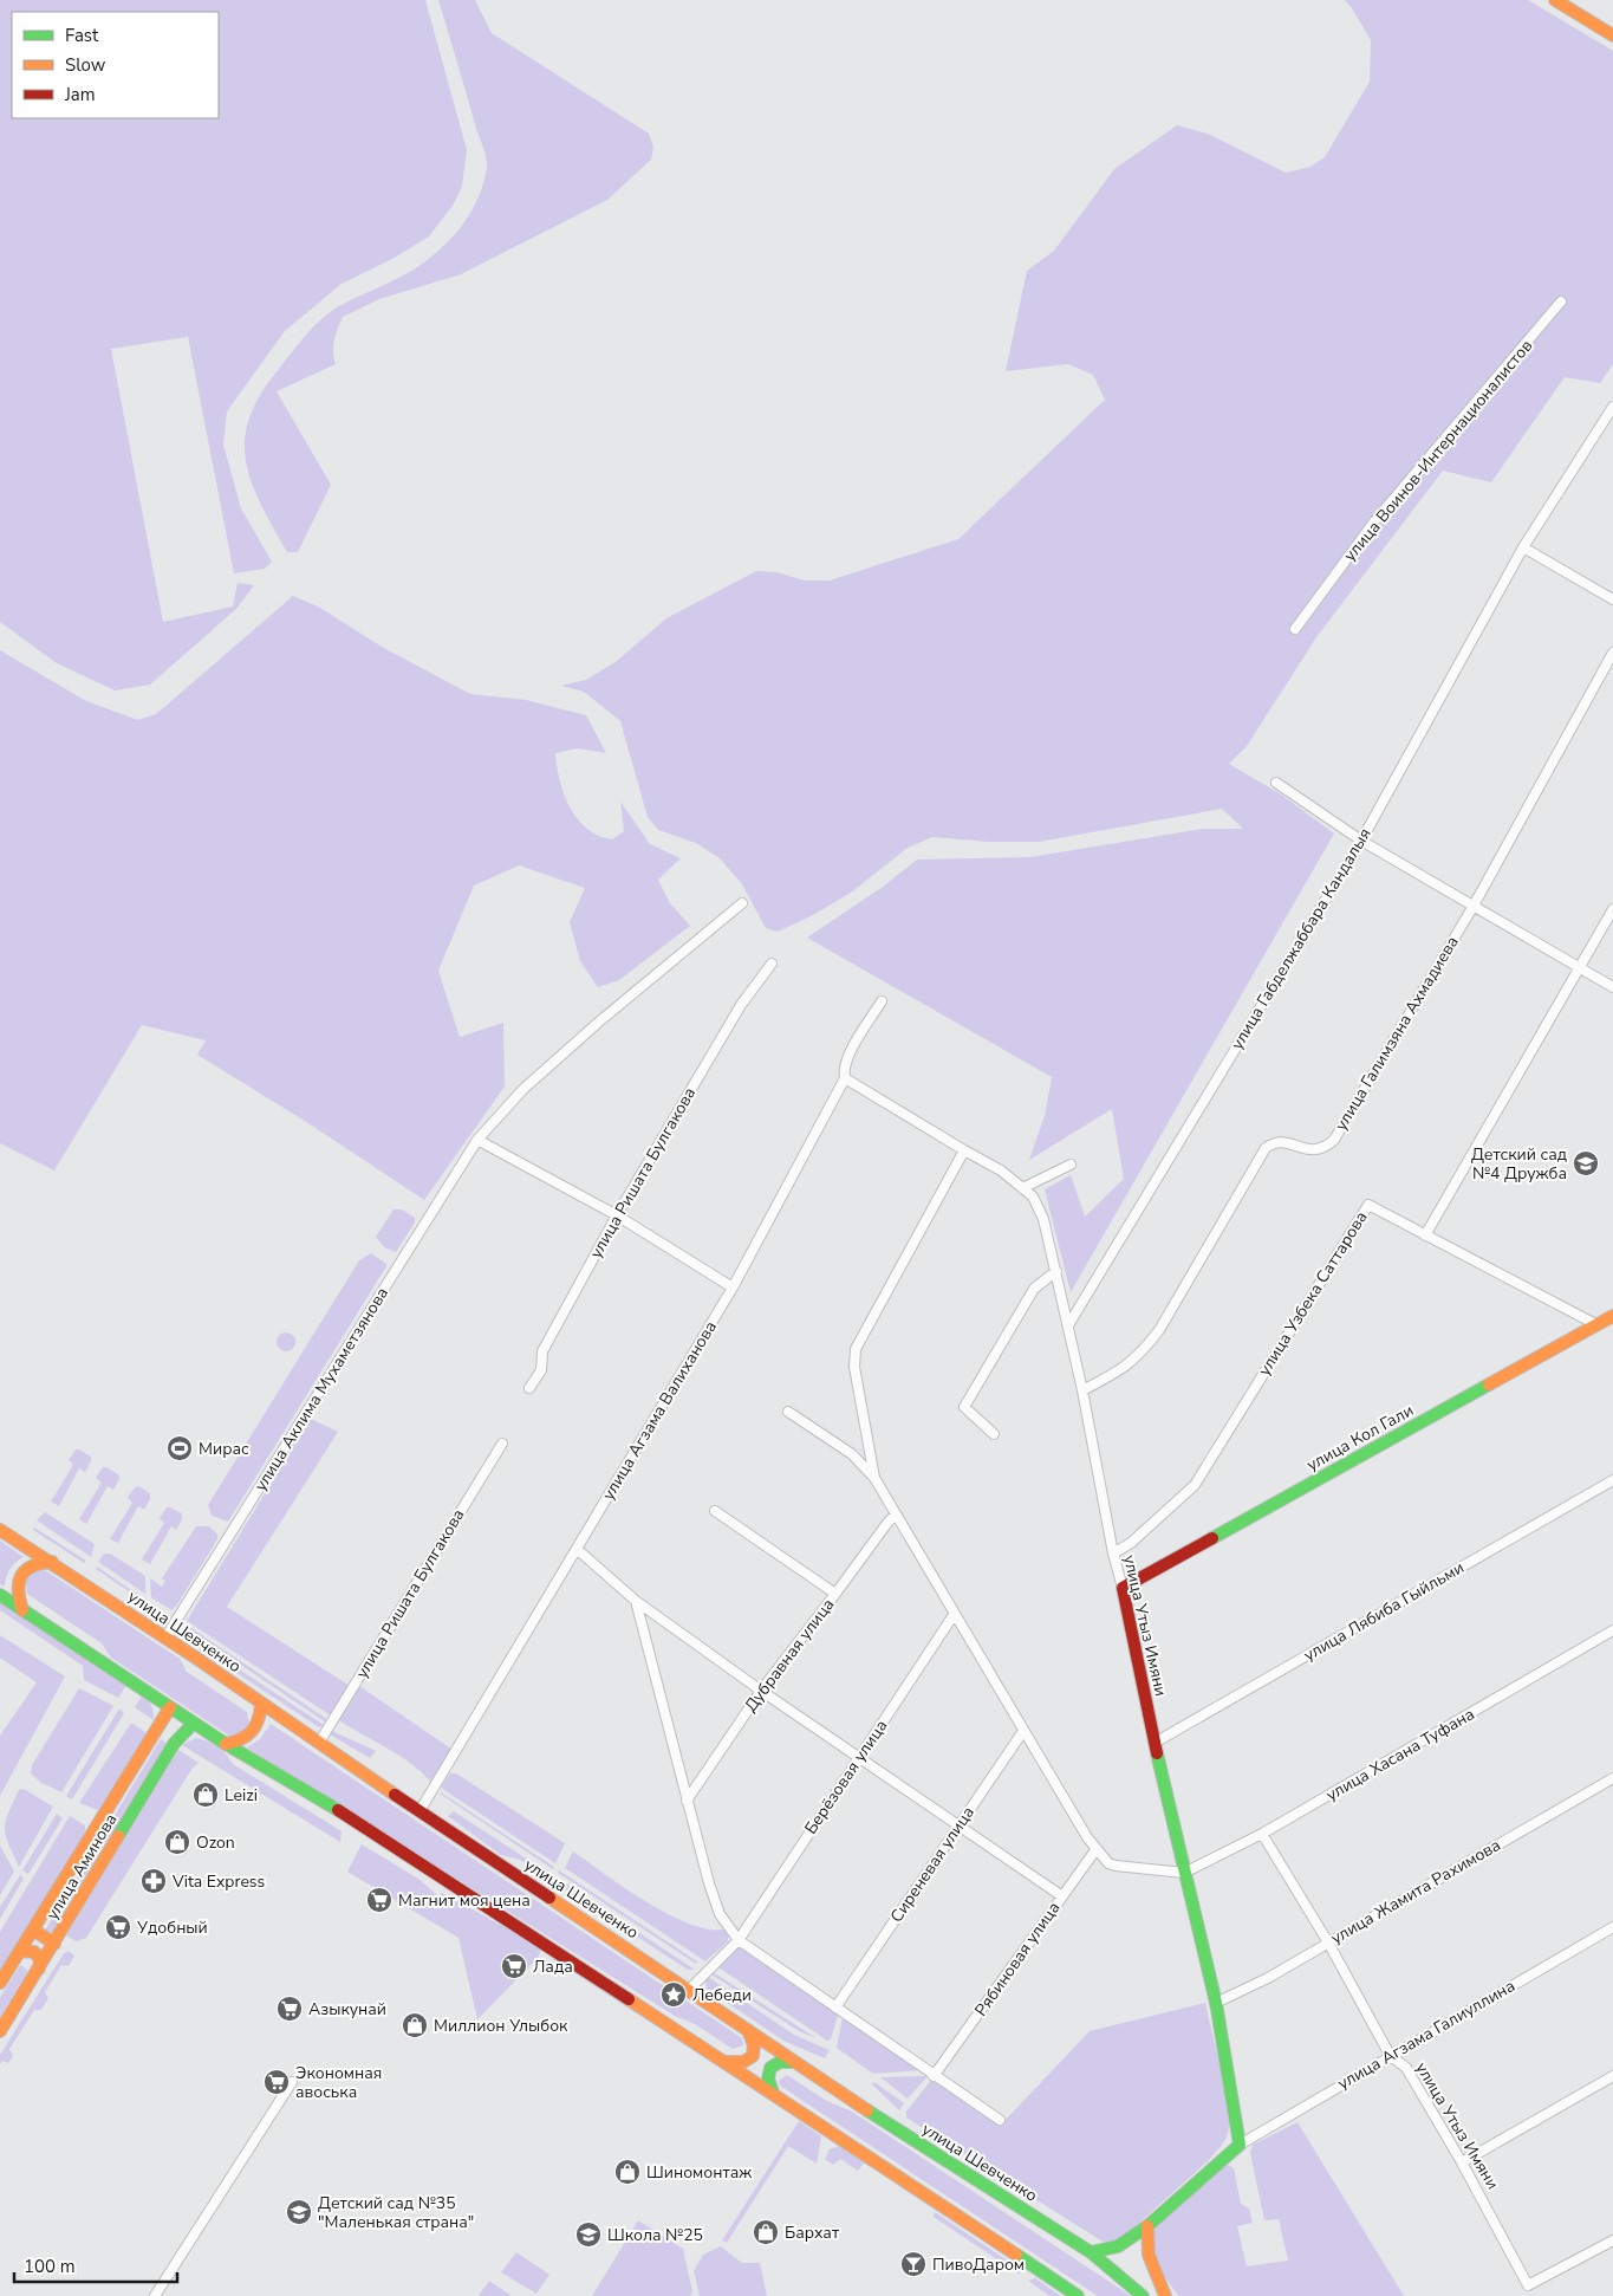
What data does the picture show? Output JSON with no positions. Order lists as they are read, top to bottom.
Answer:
{
  "streets": {
    "main road": [
      "улица Кол Гали",
      "улица Утыз Имяни",
      "улица Шевченко",
      "улица Аминова"
    ],
    "street": [
      "улица Воинов-Интернационалистов",
      "улица Габделжаббара Кандалыя",
      "улица Галимзяна Ахмадиева",
      "улица Ришата Булгакова",
      "улица Узбека Саттарова",
      "улица Аклима Мухаметзянова",
      "улица Агзама Валиханова",
      "улица Лябиба Гыйльми",
      "Дубравная улица",
      "улица Хасана Туфана",
      "Берёзовая улица",
      "Сиреневая улица",
      "улица Жамита Рахимова",
      "Рябиновая улица",
      "улица Агзама Галиуллина"
    ]
  },
  "crossings": [
    ["улица Габделжаббара Кандалыя", "улица Утыз Имяни"],
    ["улица Галимзяна Ахмадиева", "улица Утыз Имяни"],
    ["улица Ришата Булгакова", "улица Шевченко"],
    ["улица Узбека Саттарова", "улица Утыз Имяни"],
    ["улица Аклима Мухаметзянова", "улица Шевченко"],
    ["улица Агзама Валиханова", "улица Утыз Имяни"],
    ["улица Агзама Валиханова", "улица Шевченко"],
    ["улица Кол Гали", "улица Утыз Имяни"],
    ["улица Лябиба Гыйльми", "улица Утыз Имяни"],
    ["улица Утыз Имяни", "улица Хасана Туфана"],
    ["улица Утыз Имяни", "улица Жамита Рахимова"],
    ["улица Утыз Имяни", "улица Агзама Галиуллина"],
    ["улица Шевченко", "Берёзовая улица"]
  ],
  "places": {
    "school or university": ["Детский сад №4 Дружба", "Детский сад №35 \"Маленькая страна\"", "Школа №25"],
    "sports": ["Мирас"],
    "shop": [
      "Leizi",
      "Ozon",
      "Миллион Улыбок",
      "Шиномонтаж",
      "Бархат"
    ],
    "pharmacy": ["Vita Express"],
    "supermarket": [
      "Магнит моя цена",
      "Удобный",
      "Лада",
      "Азыкунай",
      "Экономная авоська"
    ],
    "place": ["Лебеди"],
    "bar": ["ПивоДаром"]
  },
  "legend": ["Fast", "Slow", "Jam"],
  "scale_bar": "100 m"
}
